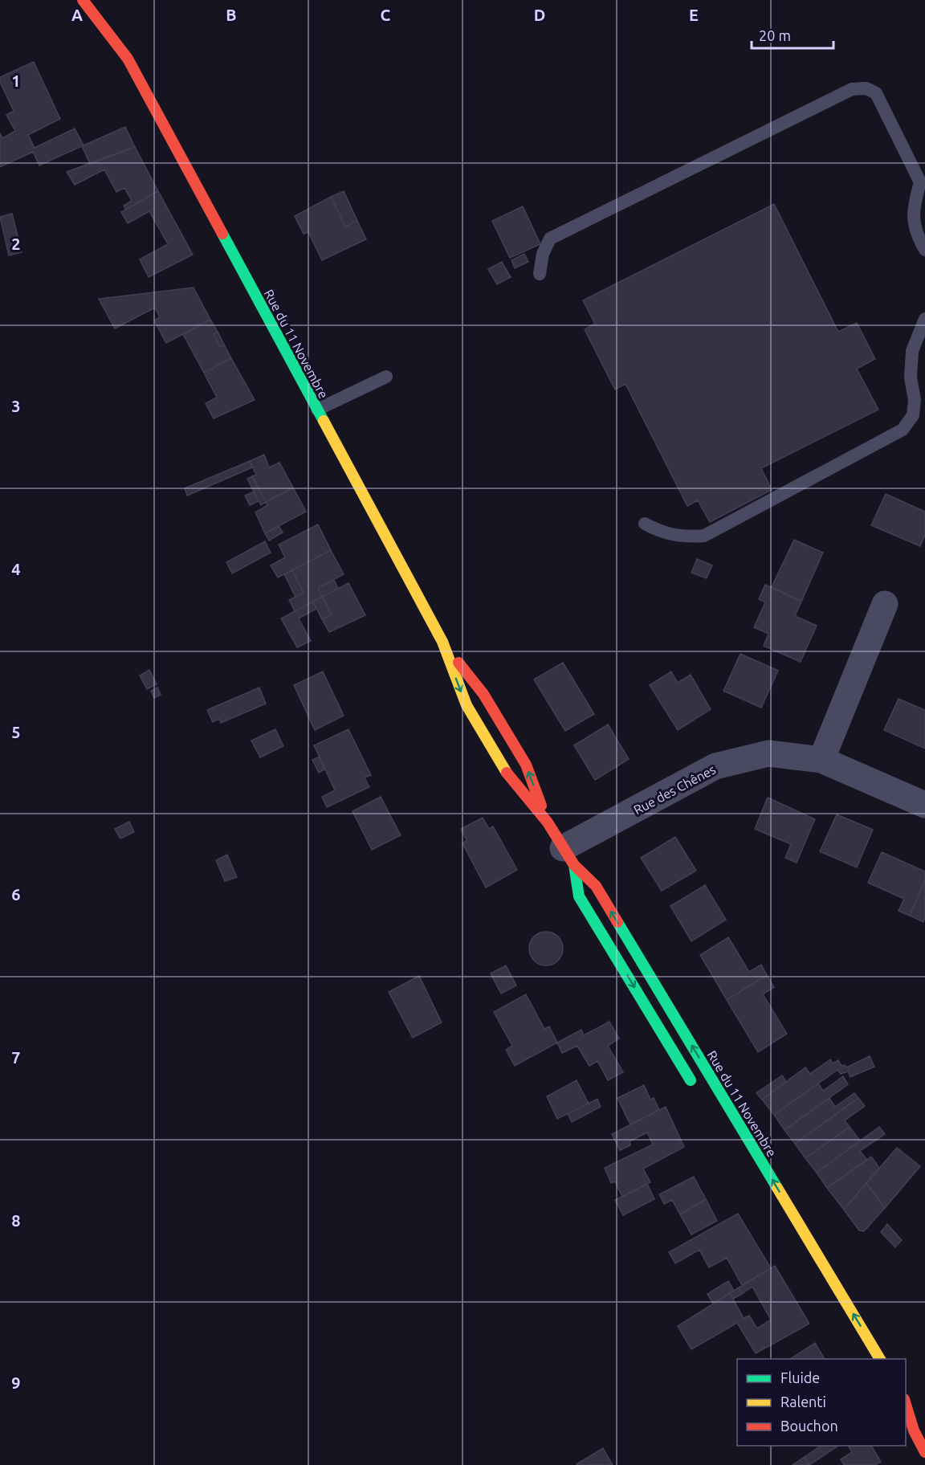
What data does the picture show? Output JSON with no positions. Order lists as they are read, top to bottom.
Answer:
{
  "streets": {
    "main road": ["Rue du 11 Novembre"],
    "street": ["Rue des Chênes"]
  },
  "crossings": [
    ["Rue du 11 Novembre", "Rue des Chênes"]
  ],
  "legend": ["Fluide", "Ralenti", "Bouchon"],
  "scale_bar": "20 m",
  "grid": {
    "columns": [
      "A",
      "B",
      "C",
      "D",
      "E"
    ],
    "rows": [
      "1",
      "2",
      "3",
      "4",
      "5",
      "6",
      "7",
      "8",
      "9"
    ]
  }
}
